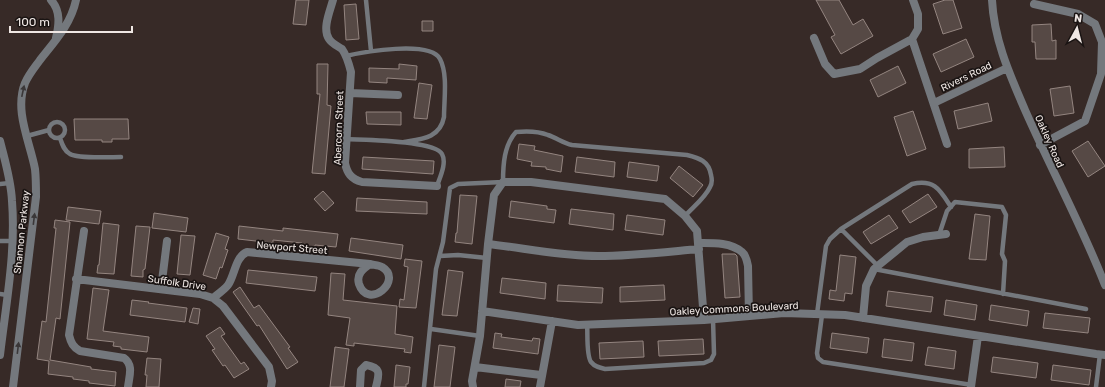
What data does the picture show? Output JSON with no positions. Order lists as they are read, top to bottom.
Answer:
{
  "streets": {
    "street": [
      "Rivers Road",
      "Abercorn Street",
      "Oakley Road",
      "Shannon Parkway",
      "Newport Street",
      "Suffolk Drive",
      "Oakley Commons Boulevard"
    ]
  },
  "crossings": [
    ["Rivers Road", "Oakley Road"],
    ["Newport Street", "Suffolk Drive"]
  ],
  "scale_bar": "100 m",
  "north": "top"
}
